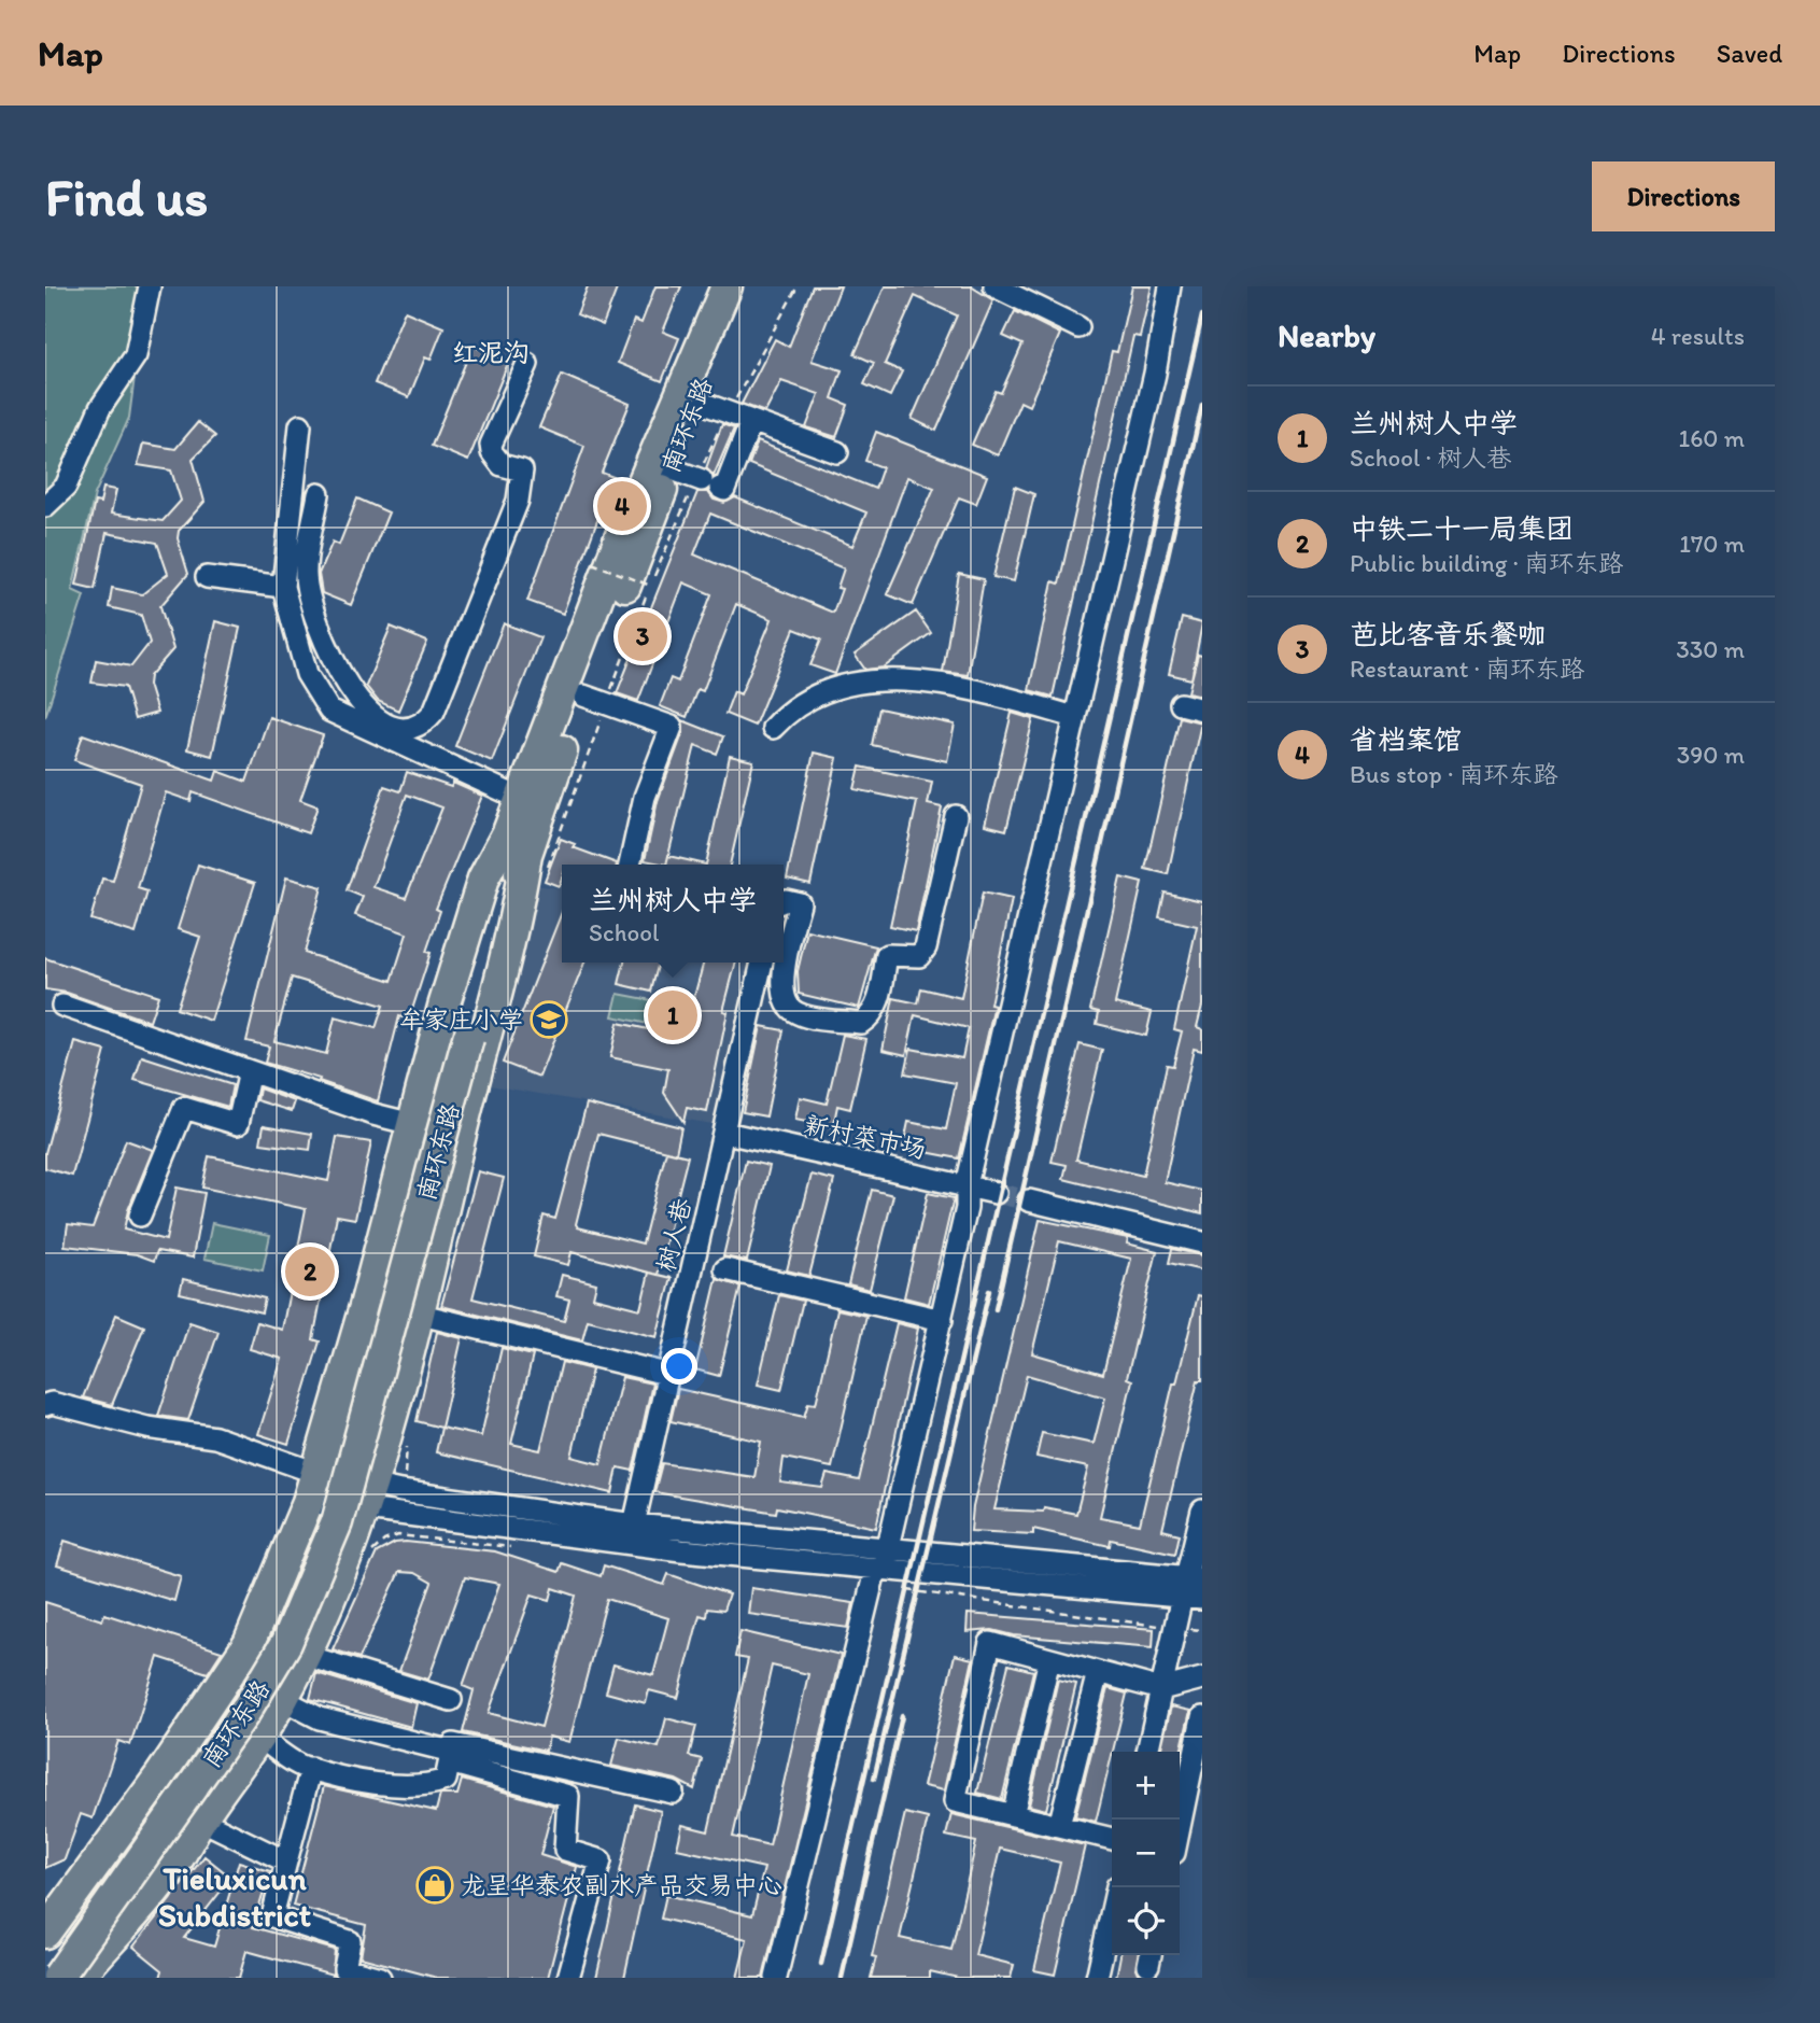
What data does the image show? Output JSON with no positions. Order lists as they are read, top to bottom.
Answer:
{
  "streets": {
    "highway": ["南环东路"],
    "street": ["新村菜市场", "树人巷"]
  },
  "crossings": [
    ["新村菜市场", "树人巷"]
  ],
  "districts": ["红泥沟", "Tieluxicun Subdistrict"],
  "places": {
    "school or university": ["牟家庄小学"],
    "shop": ["龙呈华泰农副水产品交易中心"]
  },
  "page": {
    "header": "Map",
    "nav": ["Map", "Directions", "Saved"],
    "buttons": "Directions",
    "title": "Find us",
    "heading": ["Nearby", "4 results"],
    "list": [
      {
        "mark": "1",
        "name": "兰州树人中学",
        "note": "School · 树人巷",
        "value": "160 m"
      },
      {
        "mark": "2",
        "name": "中铁二十一局集团",
        "note": "Public building · 南环东路",
        "value": "170 m"
      },
      {
        "mark": "3",
        "name": "芭比客音乐餐咖",
        "note": "Restaurant · 南环东路",
        "value": "330 m"
      },
      {
        "mark": "4",
        "name": "省档案馆",
        "note": "Bus stop · 南环东路",
        "value": "390 m"
      }
    ],
    "pins": [
      "4",
      "3",
      "1",
      "2"
    ],
    "popup": ["兰州树人中学", "School"],
    "map_buttons": ["+", "−"]
  }
}
